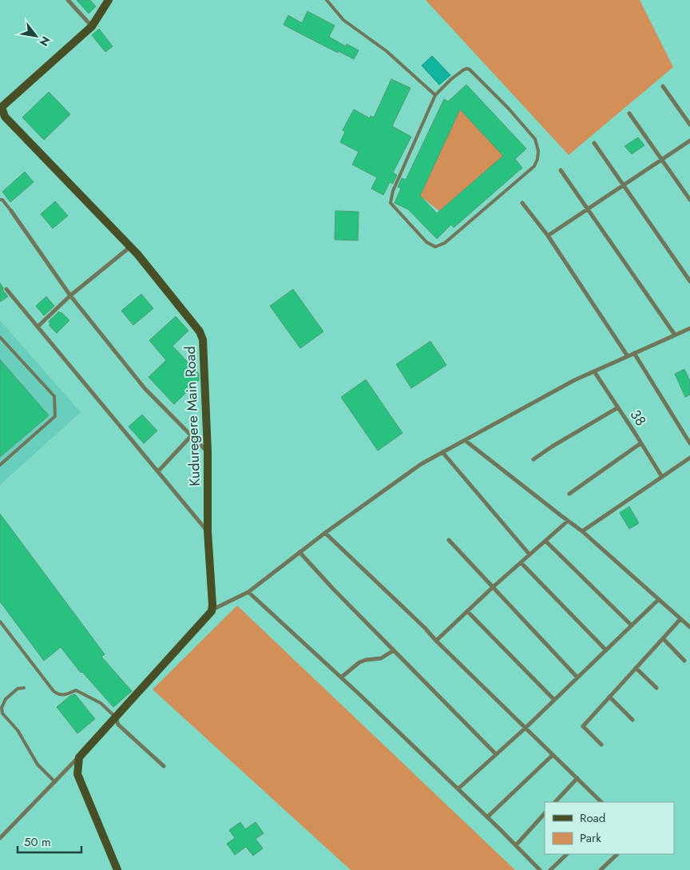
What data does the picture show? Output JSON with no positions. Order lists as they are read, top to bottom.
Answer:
{
  "streets": {
    "street": ["Kuduregere Main Road", "38"]
  },
  "legend": ["Road", "Park"],
  "scale_bar": "50 m",
  "north": "bottom right"
}
